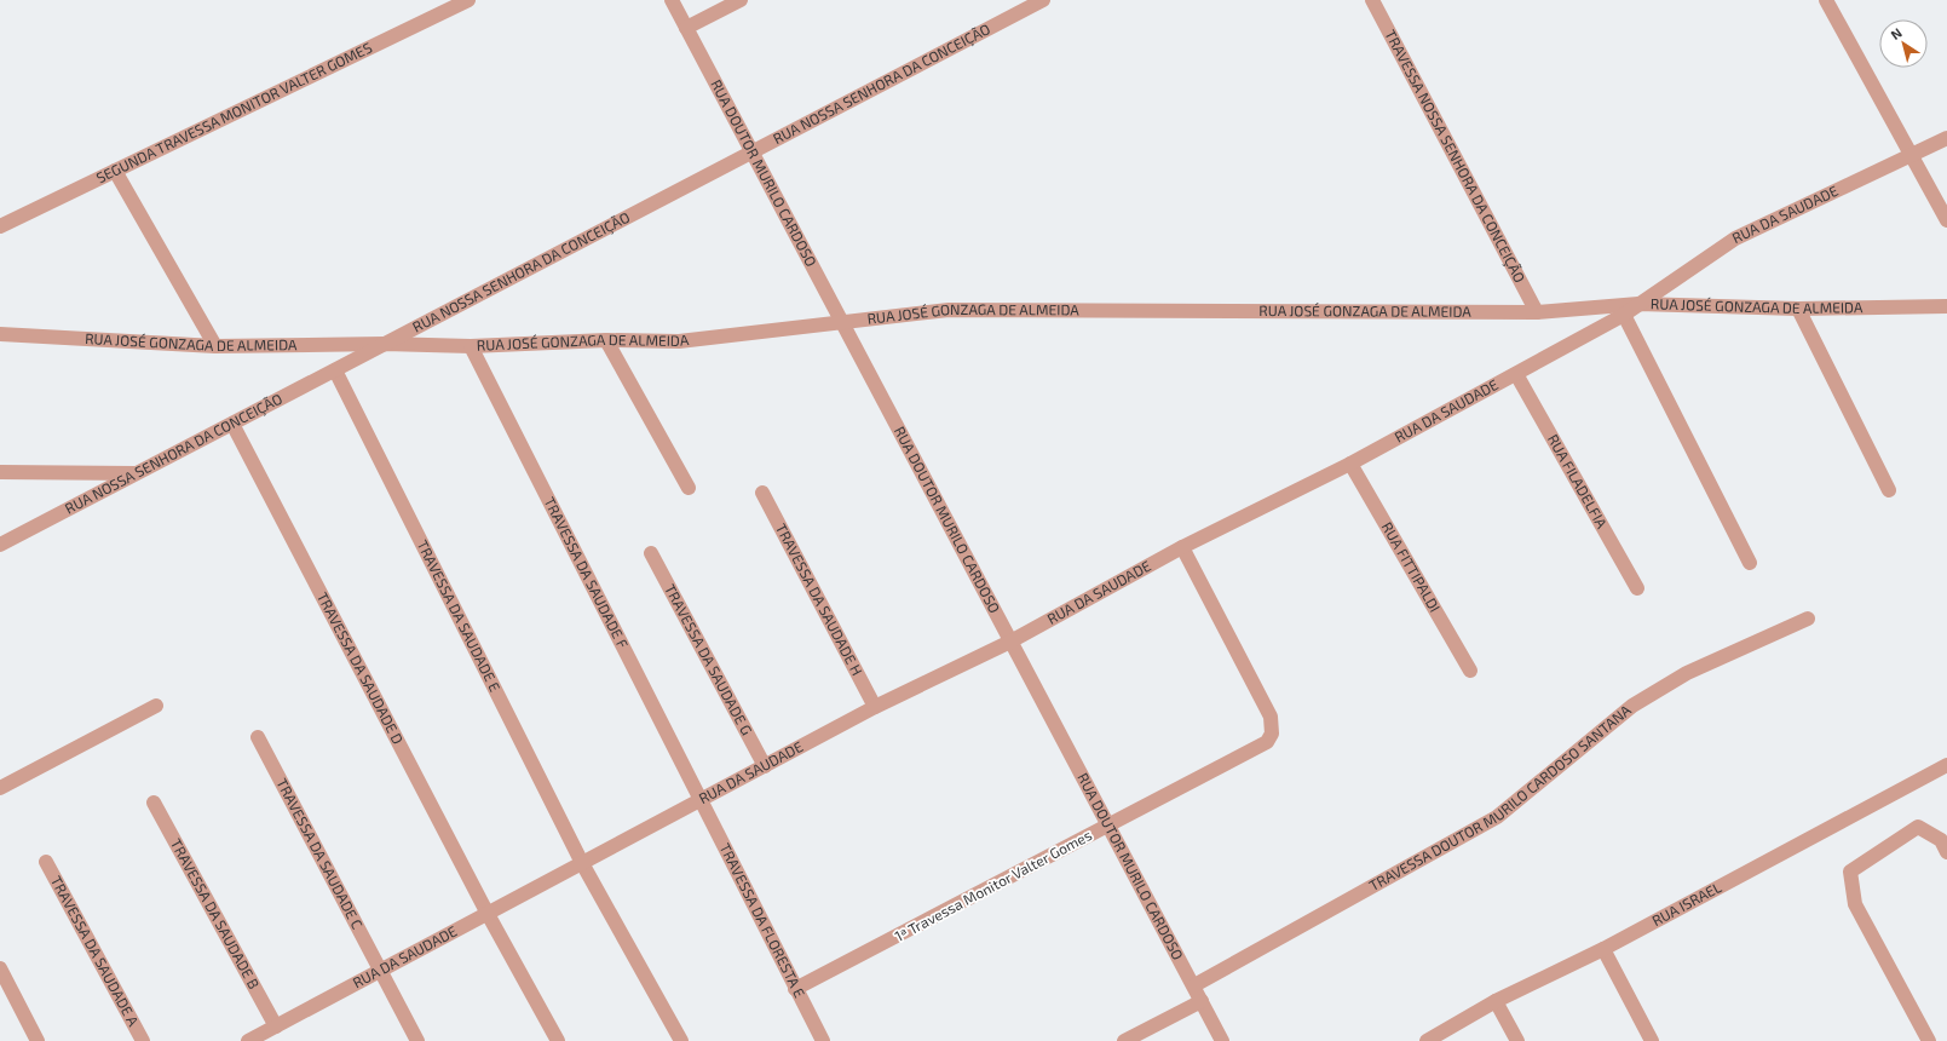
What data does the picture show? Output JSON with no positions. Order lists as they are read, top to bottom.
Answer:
{
  "streets": {
    "street": [
      "RUA NOSSA SENHORA DA CONCEIÇÃO",
      "SEGUNDA TRAVESSA MONITOR VALTER GOMES",
      "TRAVESSA NOSSA SENHORA DA CONCEIÇÃO",
      "RUA DOUTOR MURILO CARDOSO",
      "RUA DA SAUDADE",
      "RUA JOSÉ GONZAGA DE ALMEIDA",
      "RUA FILADELFIA",
      "RUA FITTIPALDI",
      "TRAVESSA DA SAUDADE F",
      "TRAVESSA DA SAUDADE H",
      "TRAVESSA DA SAUDADE E",
      "TRAVESSA DA SAUDADE G",
      "TRAVESSA DA SAUDADE D",
      "TRAVESSA DOUTOR MURILO CARDOSO SANTANA",
      "TRAVESSA DA SAUDADE C",
      "1ª Travessa Monitor Valter Gomes",
      "RUA ISRAEL",
      "TRAVESSA DA SAUDADE B",
      "TRAVESSA DA FLORESTA E",
      "TRAVESSA DA SAUDADE A"
    ]
  },
  "crossings": [
    ["RUA NOSSA SENHORA DA CONCEIÇÃO", "RUA DOUTOR MURILO CARDOSO"],
    ["RUA NOSSA SENHORA DA CONCEIÇÃO", "RUA JOSÉ GONZAGA DE ALMEIDA"],
    ["RUA NOSSA SENHORA DA CONCEIÇÃO", "TRAVESSA DA SAUDADE E"],
    ["RUA NOSSA SENHORA DA CONCEIÇÃO", "TRAVESSA DA SAUDADE D"],
    ["TRAVESSA NOSSA SENHORA DA CONCEIÇÃO", "RUA JOSÉ GONZAGA DE ALMEIDA"],
    ["RUA DOUTOR MURILO CARDOSO", "RUA DA SAUDADE"],
    ["RUA DOUTOR MURILO CARDOSO", "RUA JOSÉ GONZAGA DE ALMEIDA"],
    ["RUA DOUTOR MURILO CARDOSO", "TRAVESSA DOUTOR MURILO CARDOSO SANTANA"],
    ["RUA DOUTOR MURILO CARDOSO", "1ª Travessa Monitor Valter Gomes"],
    ["RUA DA SAUDADE", "RUA JOSÉ GONZAGA DE ALMEIDA"],
    ["RUA DA SAUDADE", "RUA FILADELFIA"],
    ["RUA DA SAUDADE", "RUA FITTIPALDI"],
    ["RUA DA SAUDADE", "TRAVESSA DA SAUDADE F"],
    ["RUA DA SAUDADE", "TRAVESSA DA SAUDADE H"],
    ["RUA DA SAUDADE", "TRAVESSA DA SAUDADE E"],
    ["RUA DA SAUDADE", "TRAVESSA DA SAUDADE G"],
    ["RUA DA SAUDADE", "TRAVESSA DA SAUDADE D"],
    ["RUA DA SAUDADE", "TRAVESSA DA SAUDADE C"],
    ["RUA DA SAUDADE", "1ª Travessa Monitor Valter Gomes"],
    ["RUA DA SAUDADE", "TRAVESSA DA SAUDADE B"],
    ["RUA DA SAUDADE", "TRAVESSA DA FLORESTA E"],
    ["RUA JOSÉ GONZAGA DE ALMEIDA", "TRAVESSA DA SAUDADE F"],
    ["TRAVESSA DA SAUDADE F", "TRAVESSA DA FLORESTA E"],
    ["1ª Travessa Monitor Valter Gomes", "TRAVESSA DA FLORESTA E"]
  ],
  "north": "top left"
}
